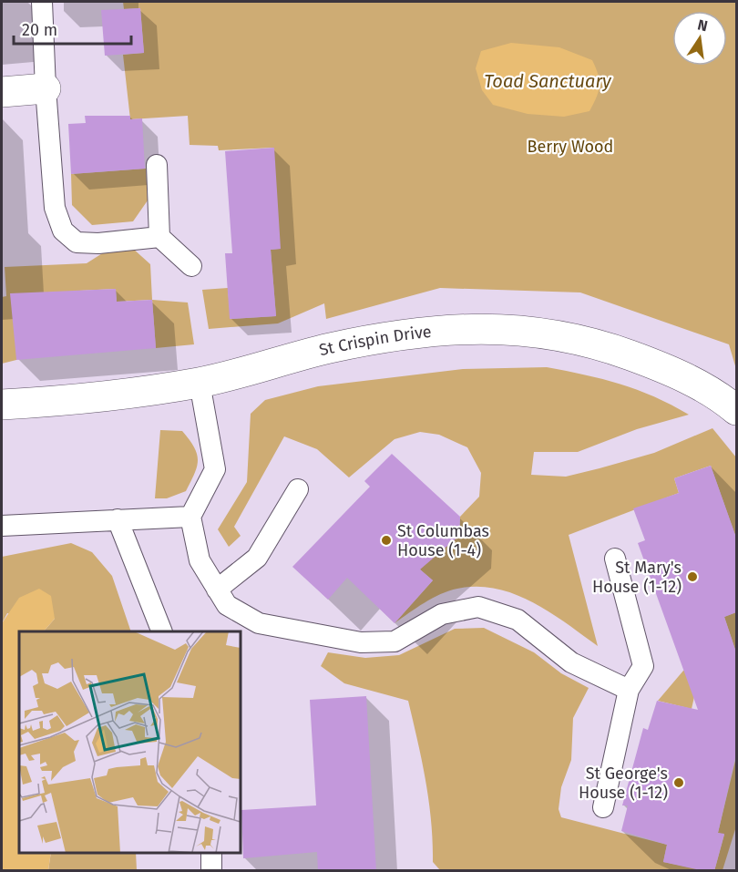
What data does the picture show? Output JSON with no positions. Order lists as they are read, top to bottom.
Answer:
{
  "streets": {
    "street": ["St Crispin Drive"]
  },
  "water": ["Toad Sanctuary"],
  "parks": ["Berry Wood"],
  "places": ["St Columbas House (1-4)", "St Mary's House (1-12)", "St George's House (1-12)"],
  "scale_bar": "20 m",
  "north": "top"
}
